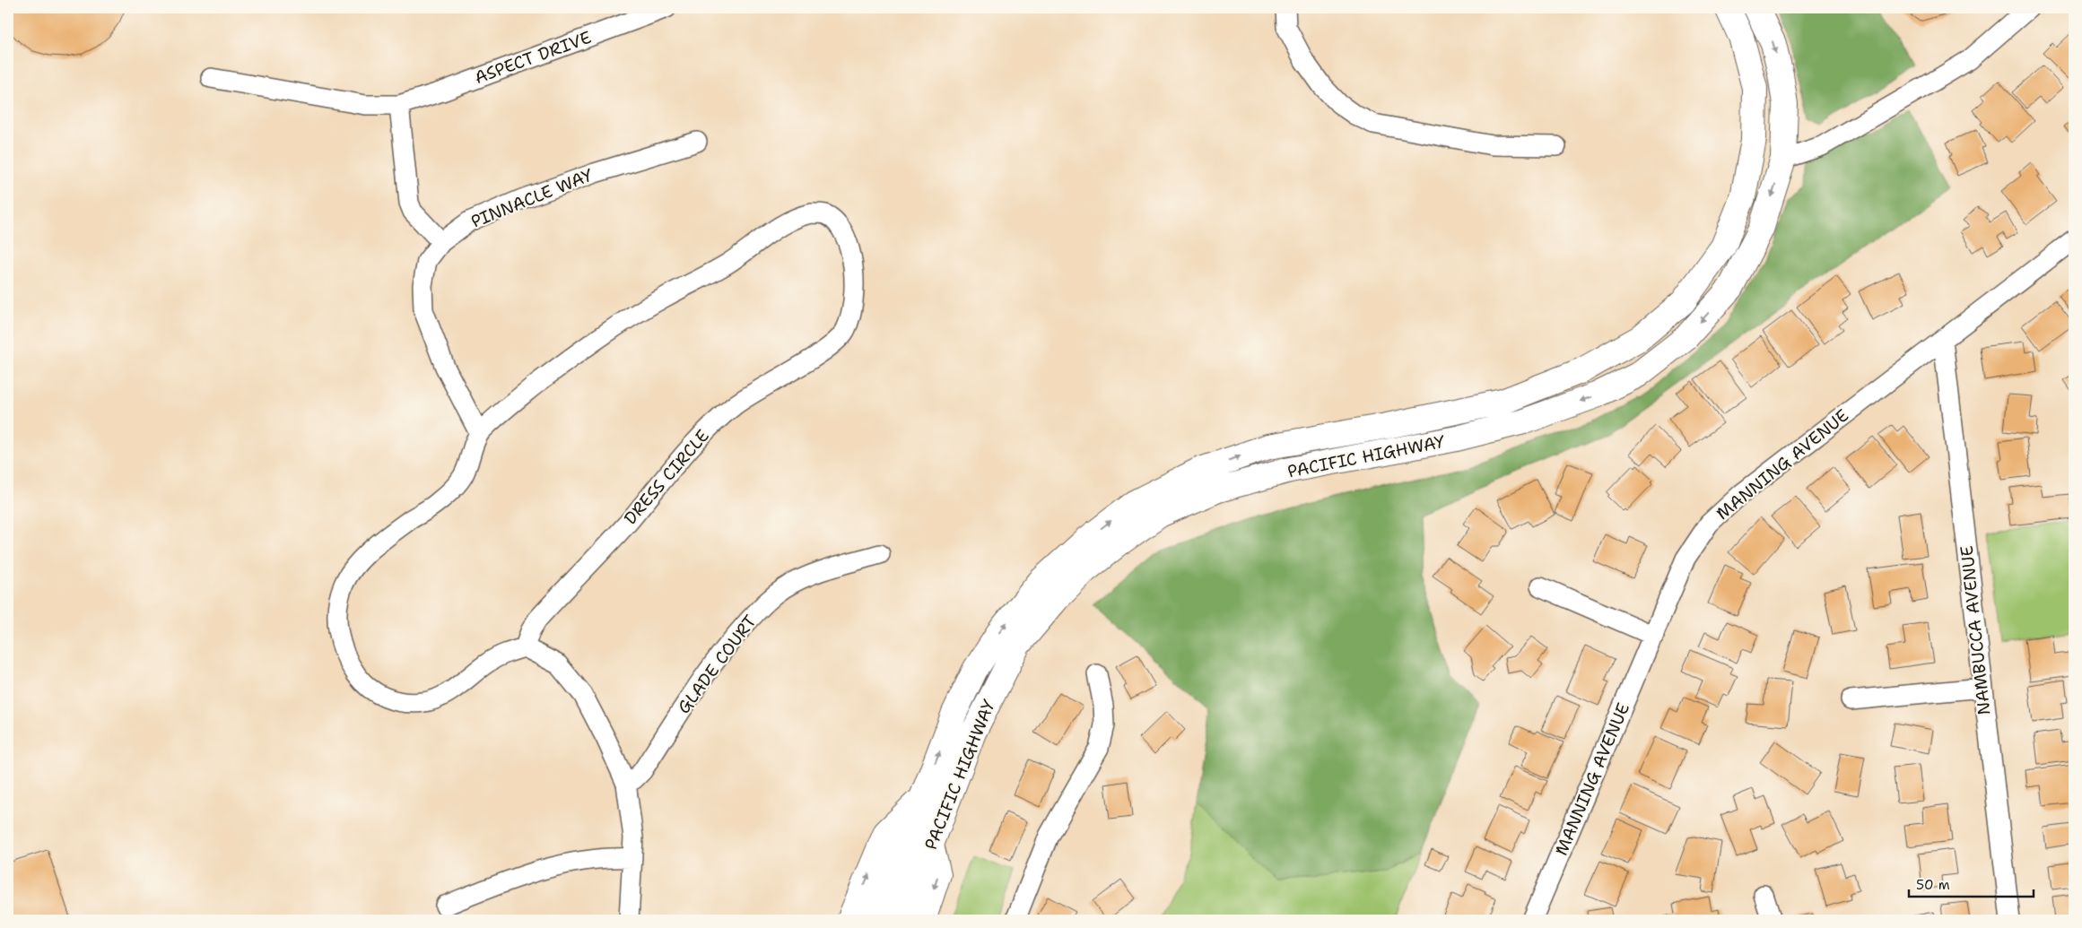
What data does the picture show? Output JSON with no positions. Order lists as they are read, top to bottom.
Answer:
{
  "streets": {
    "highway": ["PACIFIC HIGHWAY"],
    "street": [
      "ASPECT DRIVE",
      "PINNACLE WAY",
      "MANNING AVENUE",
      "DRESS CIRCLE",
      "NAMBUCCA AVENUE",
      "GLADE COURT"
    ]
  },
  "crossings": [
    ["PINNACLE WAY", "DRESS CIRCLE"],
    ["MANNING AVENUE", "NAMBUCCA AVENUE"]
  ],
  "scale_bar": "50 m"
}
